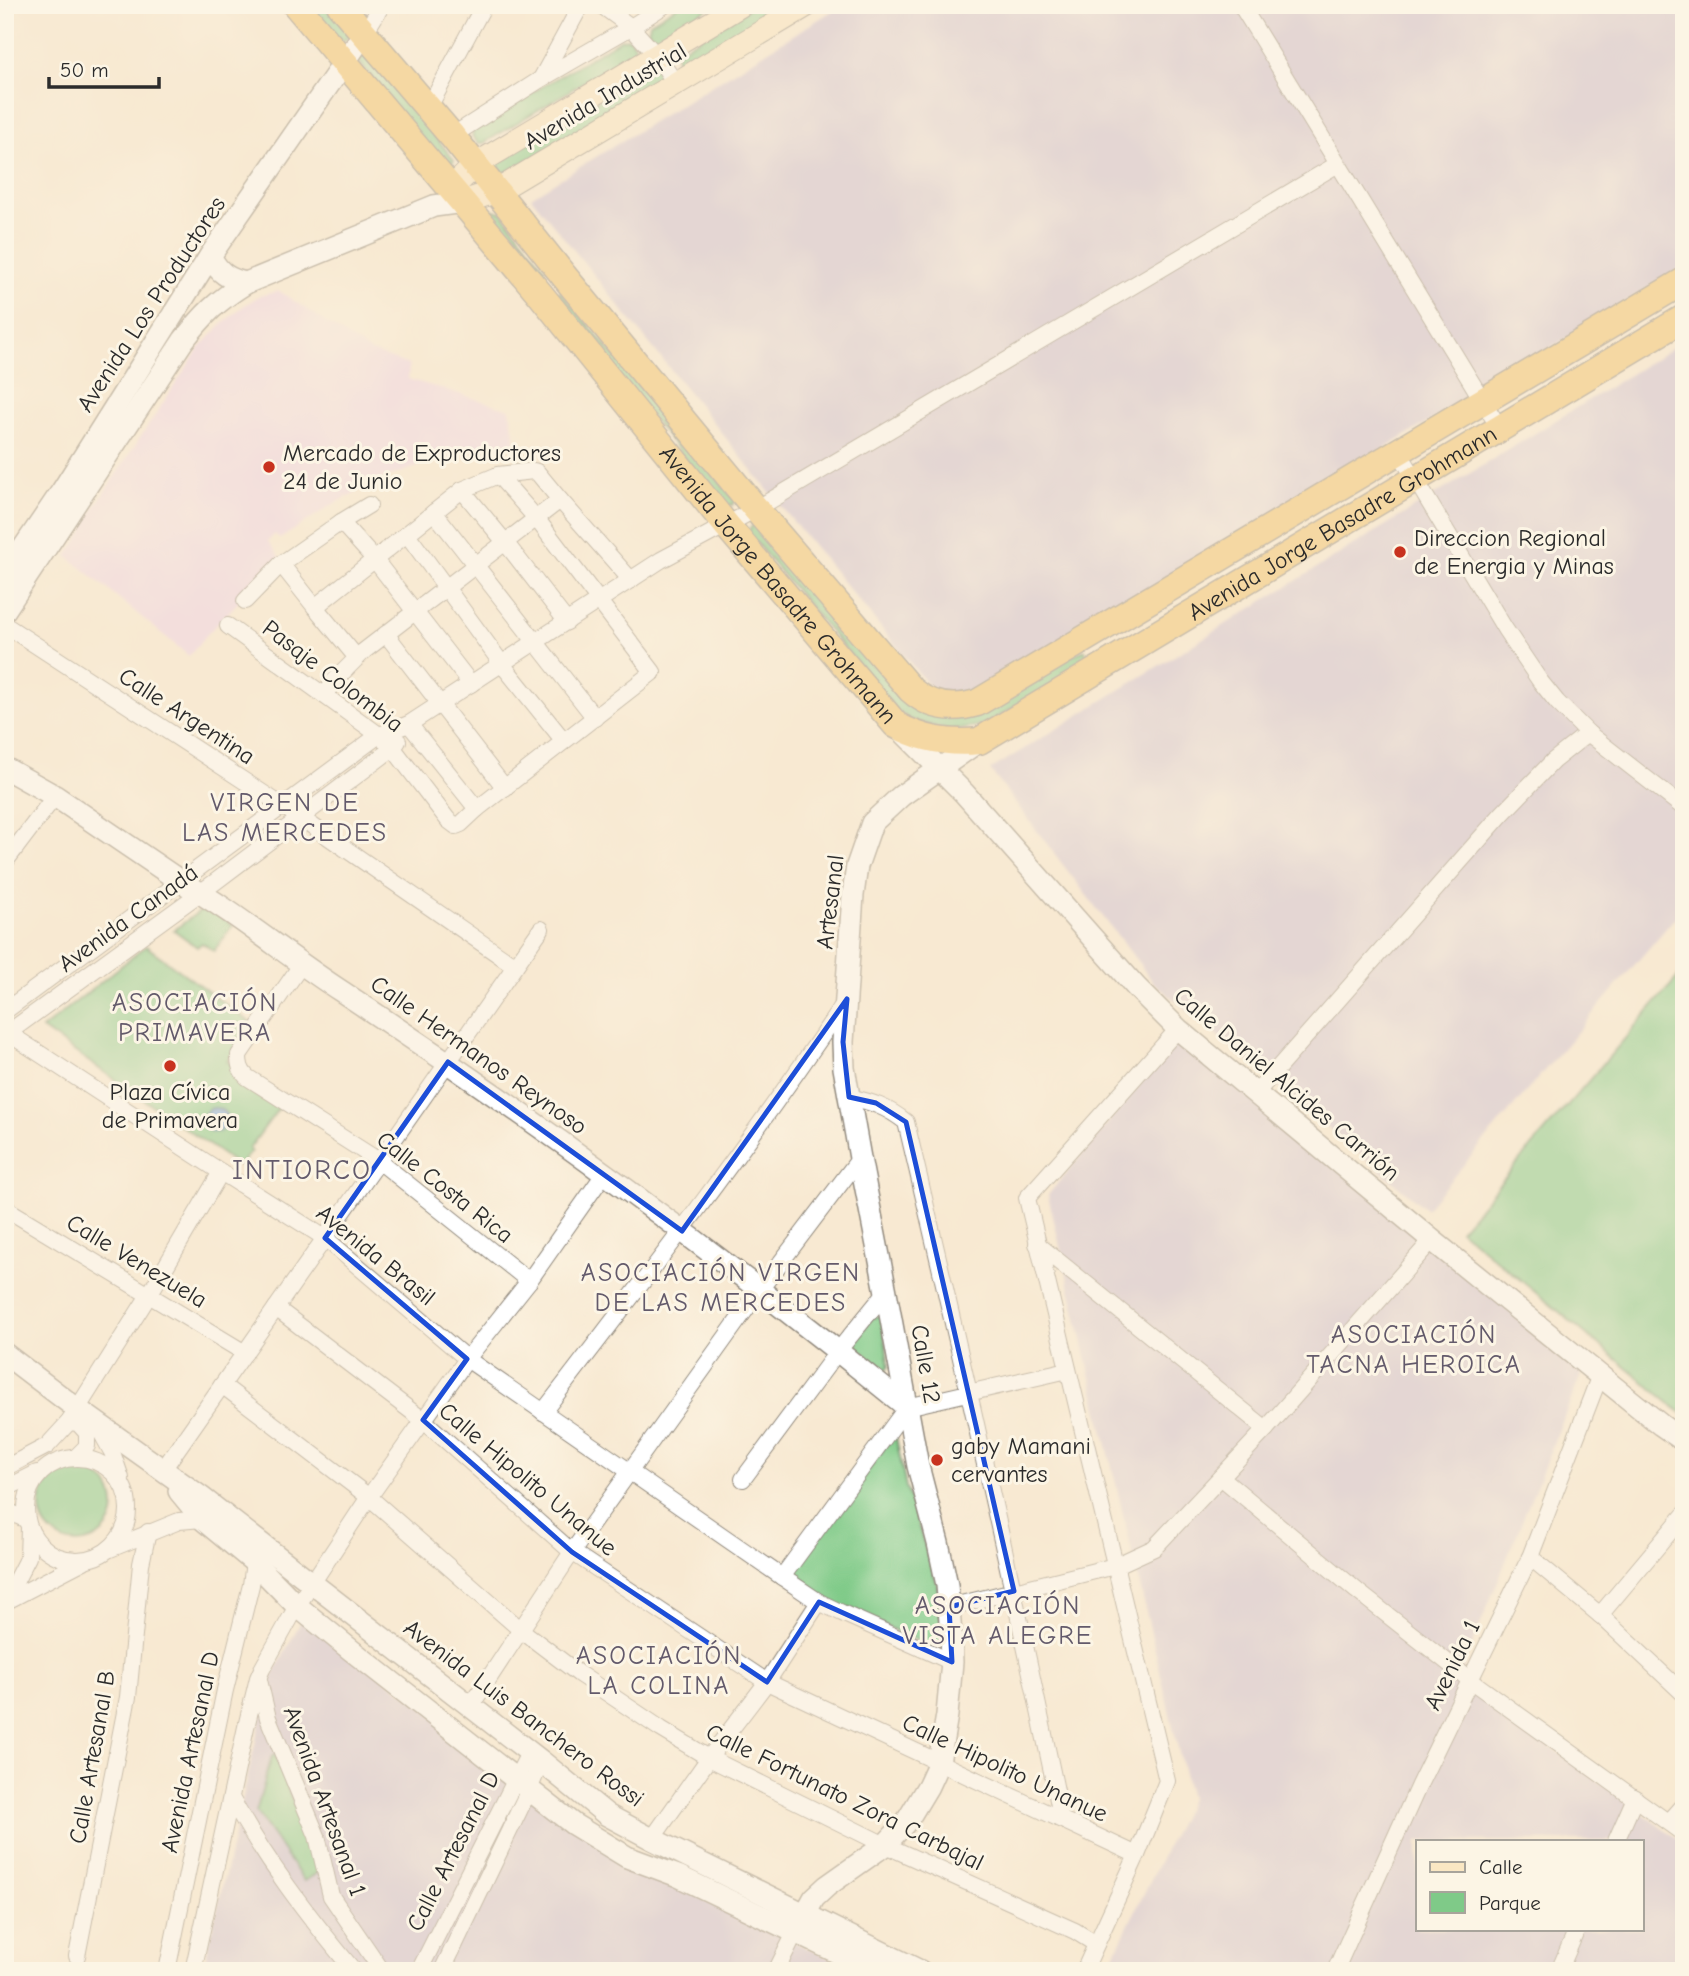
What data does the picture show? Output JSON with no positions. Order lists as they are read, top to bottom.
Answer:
{
  "streets": {
    "highway": ["Avenida Jorge Basadre Grohmann"],
    "main road": ["Avenida Industrial"],
    "street": [
      "Avenida Los Productores",
      "Pasaje Colombia",
      "Calle Argentina",
      "Artesanal",
      "Avenida Canadá",
      "Calle Hermanos Reynoso",
      "Calle Daniel Alcides Carrión",
      "Calle Costa Rica",
      "Avenida Brasil",
      "Calle Venezuela",
      "Calle 12",
      "Calle Hipolito Unanue",
      "Avenida 1",
      "Avenida Luis Banchero Rossi",
      "Avenida Artesanal D",
      "Calle Artesanal B",
      "Calle Fortunato Zora Carbajal",
      "Avenida Artesanal 1",
      "Calle Artesanal D"
    ]
  },
  "crossings": [
    ["Avenida Industrial", "Avenida Los Productores"],
    ["Avenida Industrial", "Avenida Jorge Basadre Grohmann"],
    ["Avenida Los Productores", "Avenida Jorge Basadre Grohmann"],
    ["Avenida Jorge Basadre Grohmann", "Artesanal"],
    ["Avenida Jorge Basadre Grohmann", "Calle Daniel Alcides Carrión"],
    ["Pasaje Colombia", "Avenida Canadá"],
    ["Calle Argentina", "Avenida Canadá"],
    ["Artesanal", "Calle Daniel Alcides Carrión"],
    ["Artesanal", "Calle 12"],
    ["Avenida Canadá", "Calle Hermanos Reynoso"],
    ["Avenida Canadá", "Avenida Brasil"],
    ["Calle Hermanos Reynoso", "Calle Costa Rica"],
    ["Calle Hermanos Reynoso", "Calle 12"],
    ["Calle Hermanos Reynoso", "Avenida Artesanal D"],
    ["Calle Daniel Alcides Carrión", "Avenida 1"],
    ["Calle Costa Rica", "Avenida Artesanal D"],
    ["Avenida Brasil", "Calle 12"],
    ["Avenida Brasil", "Avenida Artesanal D"],
    ["Calle 12", "Calle Hipolito Unanue"],
    ["Calle 12", "Avenida Luis Banchero Rossi"],
    ["Calle 12", "Calle Fortunato Zora Carbajal"],
    ["Calle Hipolito Unanue", "Avenida Artesanal D"],
    ["Avenida Luis Banchero Rossi", "Avenida Artesanal D"],
    ["Avenida Luis Banchero Rossi", "Calle Artesanal D"],
    ["Avenida Artesanal D", "Calle Fortunato Zora Carbajal"],
    ["Avenida Artesanal D", "Avenida Artesanal 1"]
  ],
  "districts": [
    "VIRGEN DE LAS MERCEDES",
    "ASOCIACIÓN PRIMAVERA",
    "INTIORCO",
    "ASOCIACIÓN VIRGEN DE LAS MERCEDES",
    "ASOCIACIÓN TACNA HEROICA",
    "ASOCIACIÓN VISTA ALEGRE",
    "ASOCIACIÓN LA COLINA"
  ],
  "places": [
    "Mercado de Exproductores 24 de Junio",
    "Direccion Regional de Energia y Minas",
    "Plaza Cívica de Primavera",
    "gaby Mamani cervantes"
  ],
  "legend": ["Calle", "Parque"],
  "scale_bar": "50 m"
}
